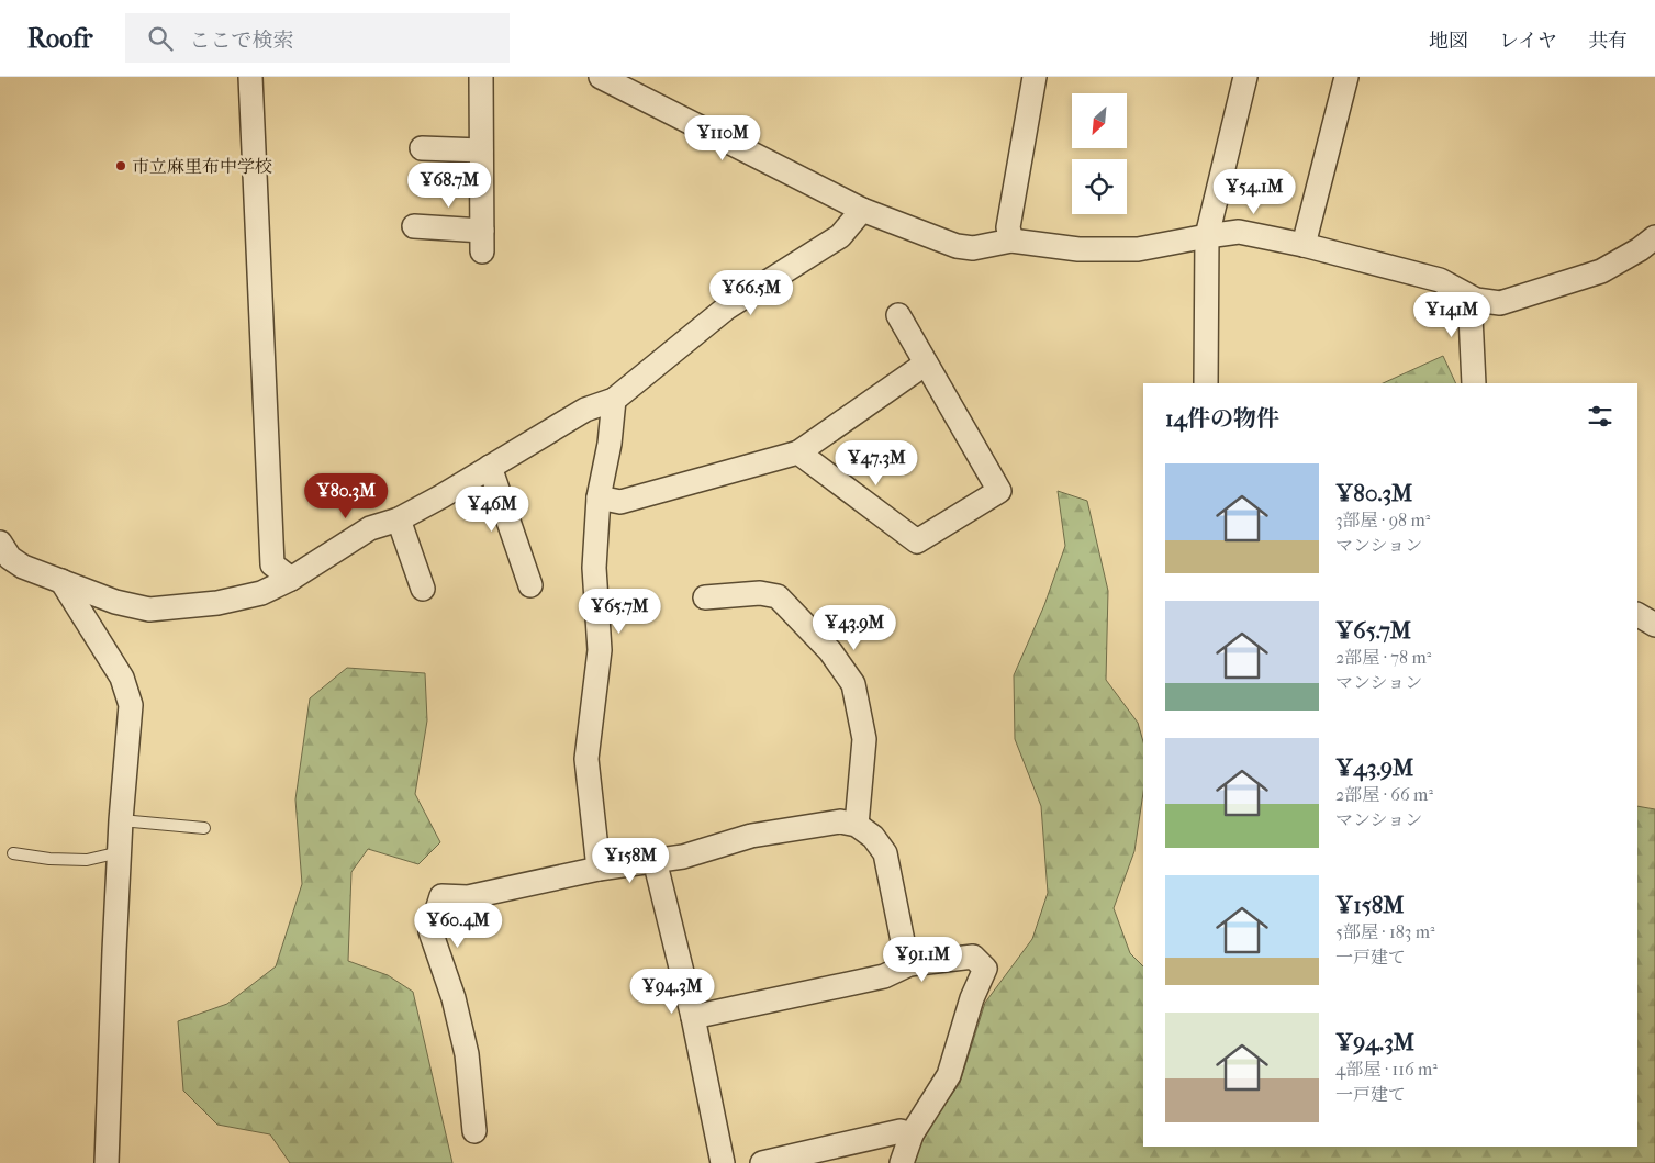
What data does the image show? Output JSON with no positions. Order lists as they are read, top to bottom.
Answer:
{
  "places": ["市立麻里布中学校"],
  "north": "bottom left",
  "page": {
    "header": "Roofr",
    "search": "ここで検索",
    "nav": ["地図", "レイヤ", "共有"],
    "price": [
      "¥110M",
      "¥68.7M",
      "¥54.1M",
      "¥66.5M",
      "¥141M",
      "¥47.3M",
      "¥80.3M",
      "¥46M",
      "¥65.7M",
      "¥43.9M",
      "¥158M",
      "¥60.4M",
      "¥91.1M",
      "¥94.3M"
    ],
    "heading": "14件の物件",
    "list": [
      {
        "name": "¥80.3M",
        "note": "3部屋 · 98 m² · マンション"
      },
      {
        "name": "¥65.7M",
        "note": "2部屋 · 78 m² · マンション"
      },
      {
        "name": "¥43.9M",
        "note": "2部屋 · 66 m² · マンション"
      },
      {
        "name": "¥158M",
        "note": "5部屋 · 183 m² · 一戸建て"
      },
      {
        "name": "¥94.3M",
        "note": "4部屋 · 116 m² · 一戸建て"
      }
    ]
  }
}
